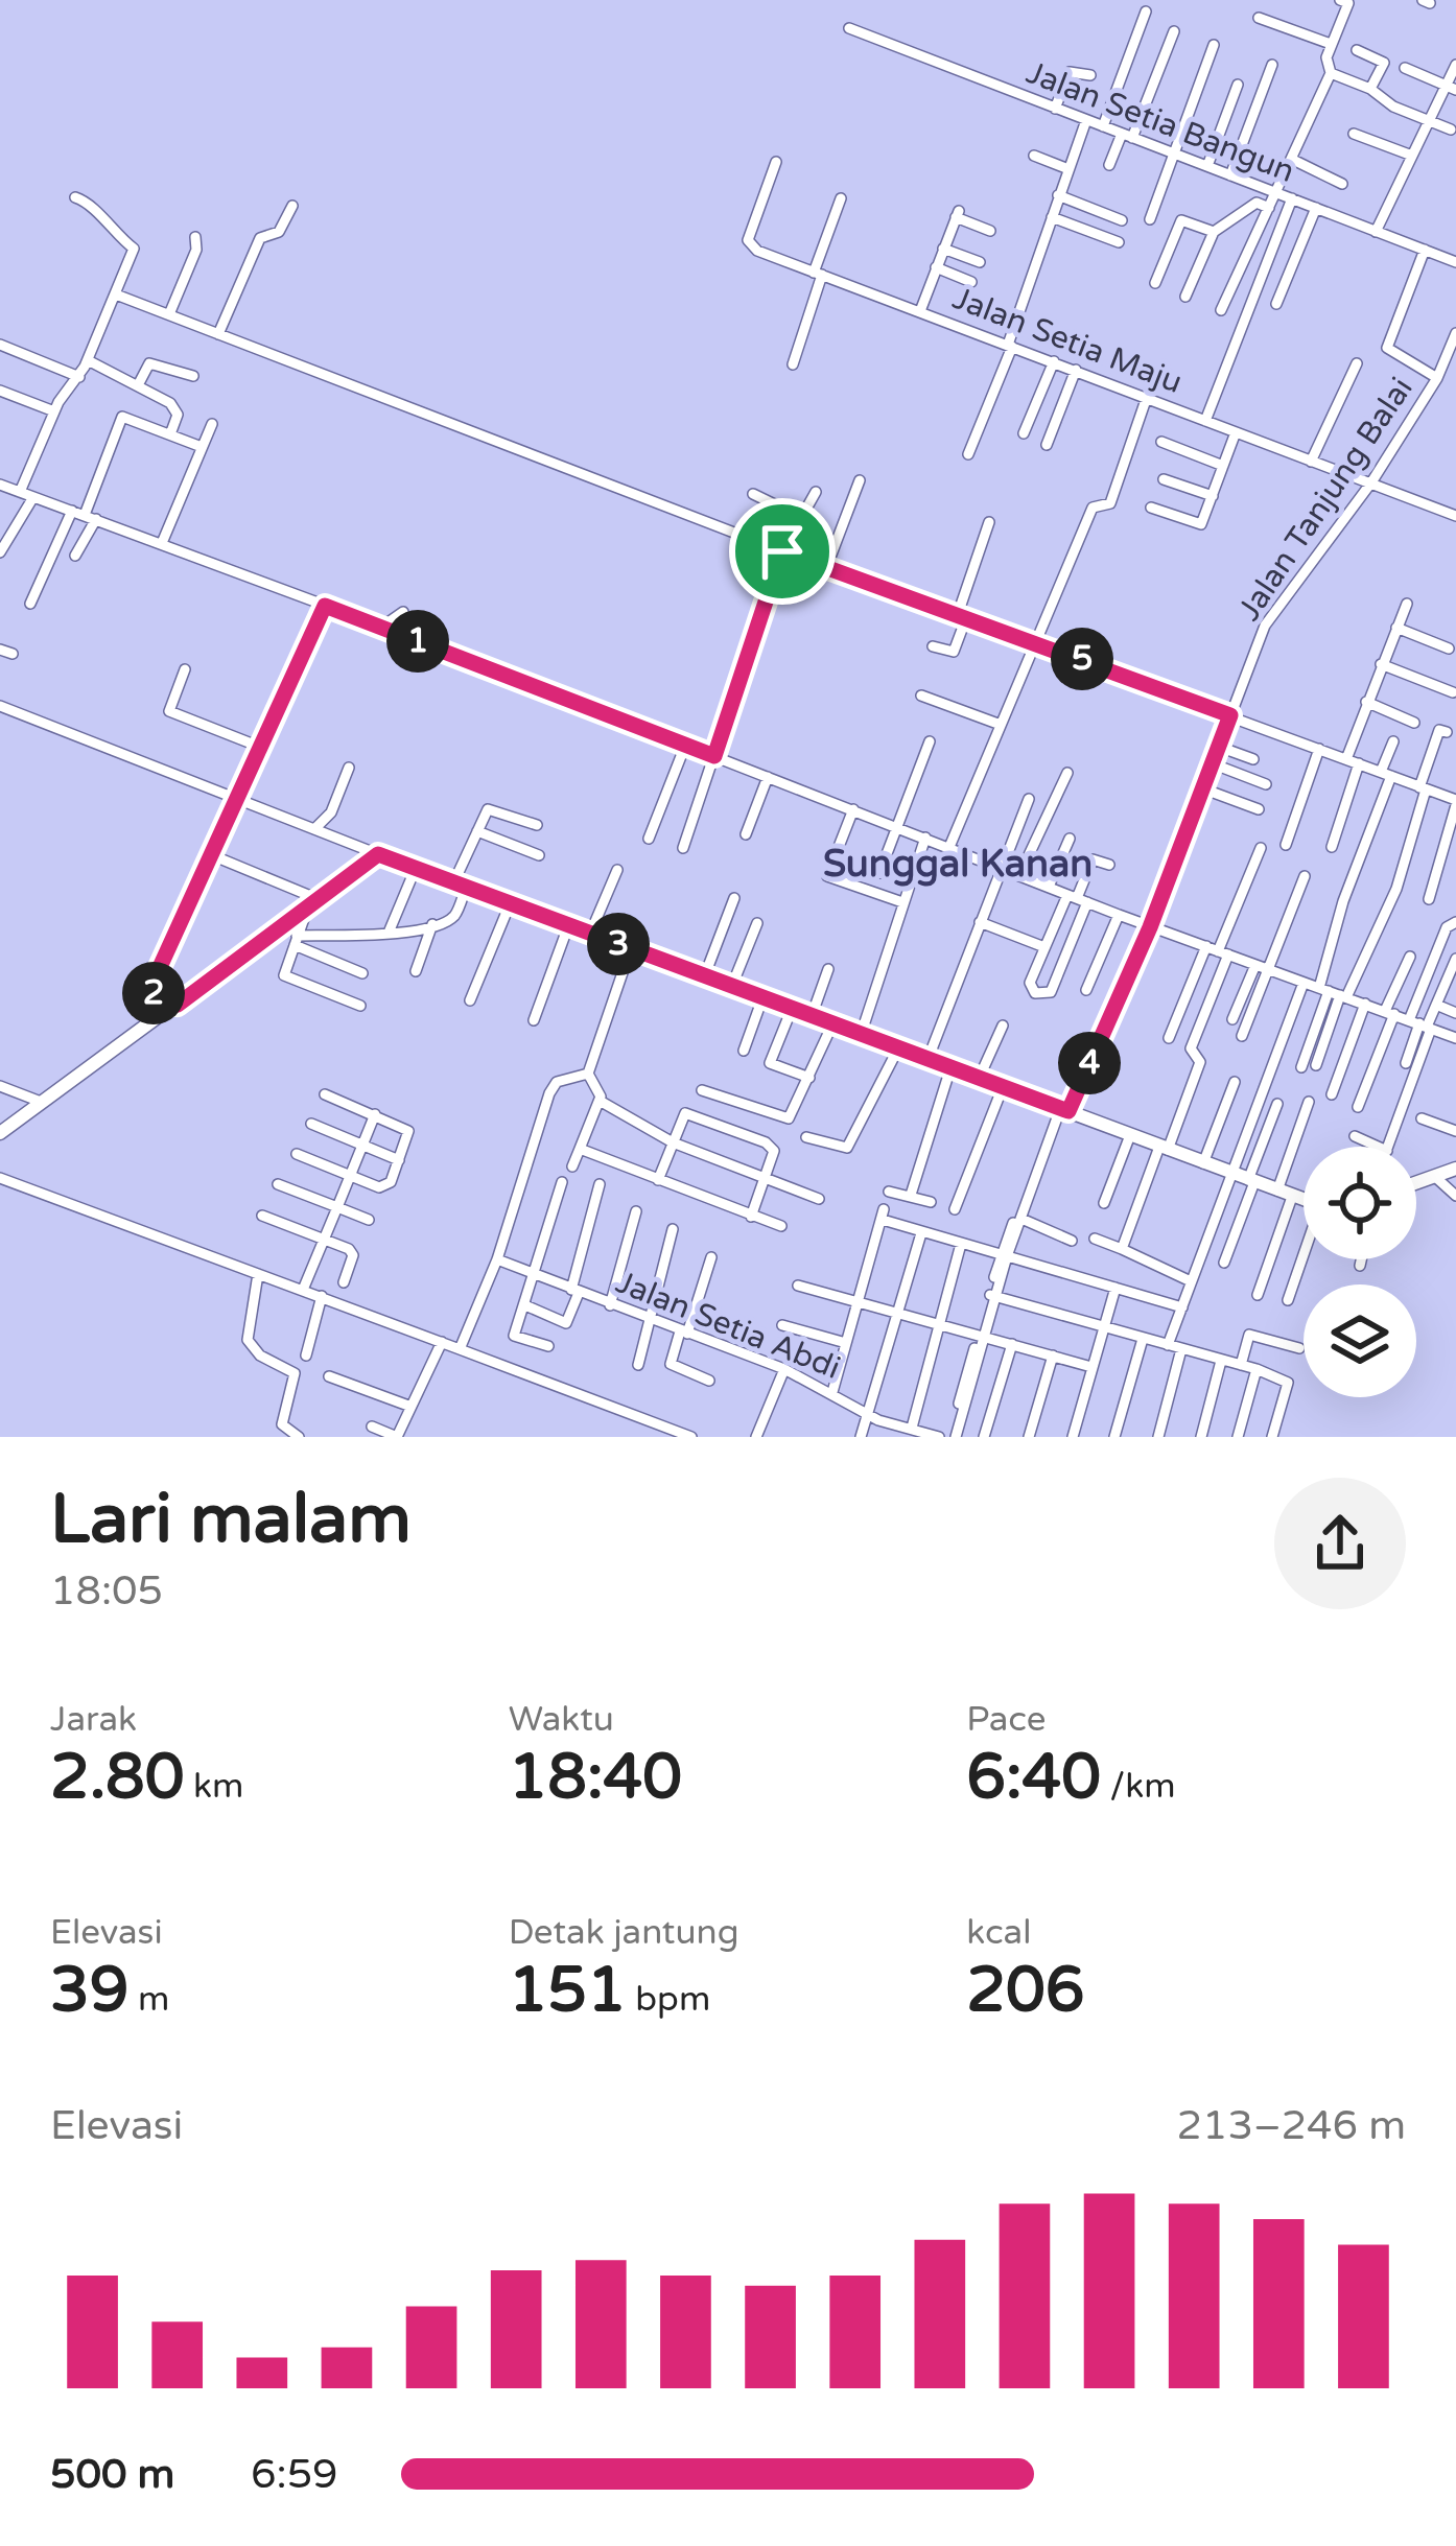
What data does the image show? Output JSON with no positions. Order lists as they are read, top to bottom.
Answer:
{
  "streets": {
    "street": [
      "Jalan Setia Bangun",
      "Jalan Setia Maju",
      "Jalan Tanjung Balai",
      "Jalan Setia Abdi"
    ]
  },
  "crossings": [
    ["Jalan Setia Maju", "Jalan Tanjung Balai"]
  ],
  "districts": ["Sunggal Kanan"],
  "page": {
    "pins": [
      "1",
      "5",
      "3",
      "2",
      "4"
    ],
    "heading": ["Lari malam", "18:05"],
    "stats": [
      ["Jarak", "2.80 km"],
      ["Waktu", "18:40"],
      ["Pace", "6:40 /km"],
      ["Elevasi", "39 m"],
      ["Detak jantung", "151 bpm"],
      ["kcal", "206"]
    ],
    "chart": ["Elevasi", "213–246 m"],
    "list": [
      {
        "name": "500 m",
        "note": "6:59"
      }
    ]
  }
}
